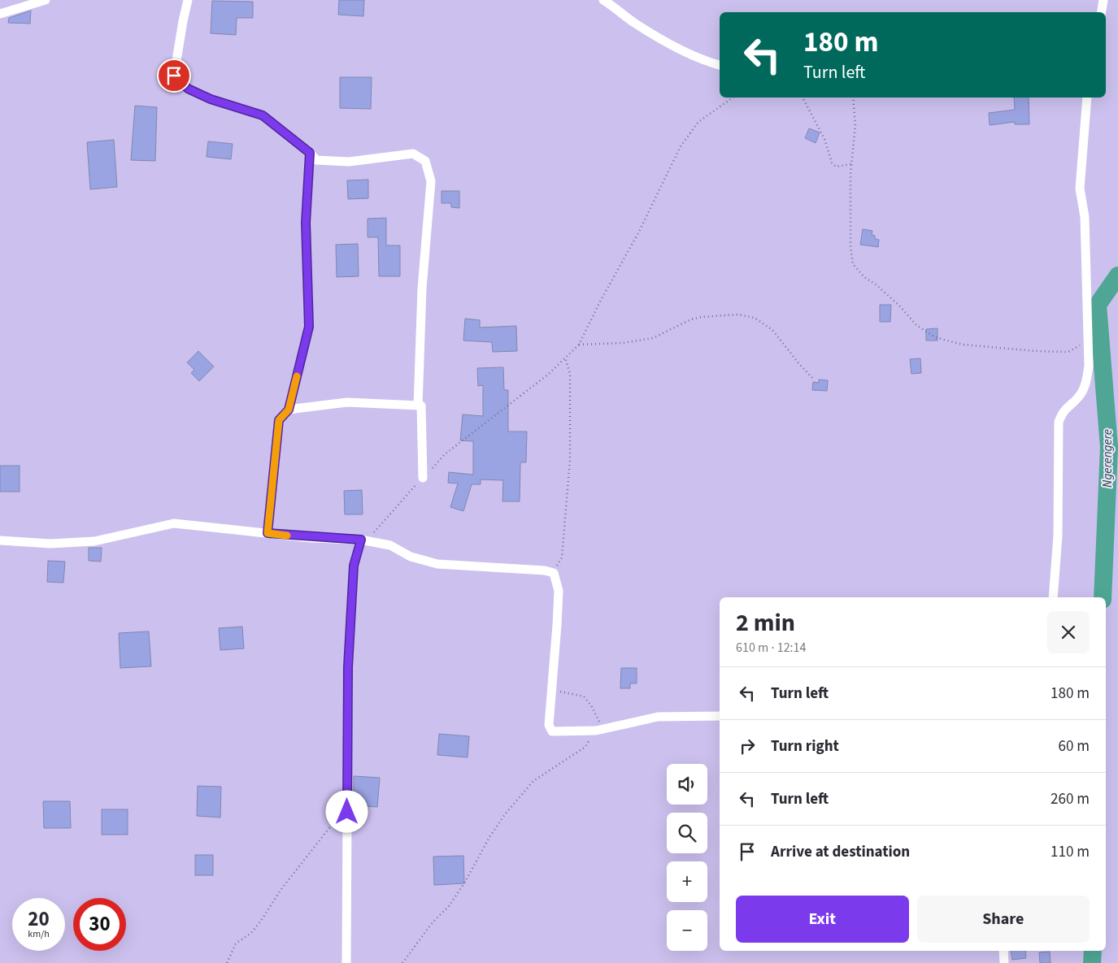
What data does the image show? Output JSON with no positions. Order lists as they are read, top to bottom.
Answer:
{
  "water": ["Ngerengere"],
  "page": {
    "turn": ["180 m", "Turn left"],
    "heading": ["2 min", "610 m · 12:14"],
    "list": [
      {
        "name": "Turn left",
        "value": "180 m"
      },
      {
        "name": "Turn right",
        "value": "60 m"
      },
      {
        "name": "Turn left",
        "value": "260 m"
      },
      {
        "name": "Arrive at destination",
        "value": "110 m"
      }
    ],
    "map_buttons": ["+", "−"],
    "buttons": ["Exit", "Share"],
    "speed": "20 km/h",
    "limit": "30"
  }
}
